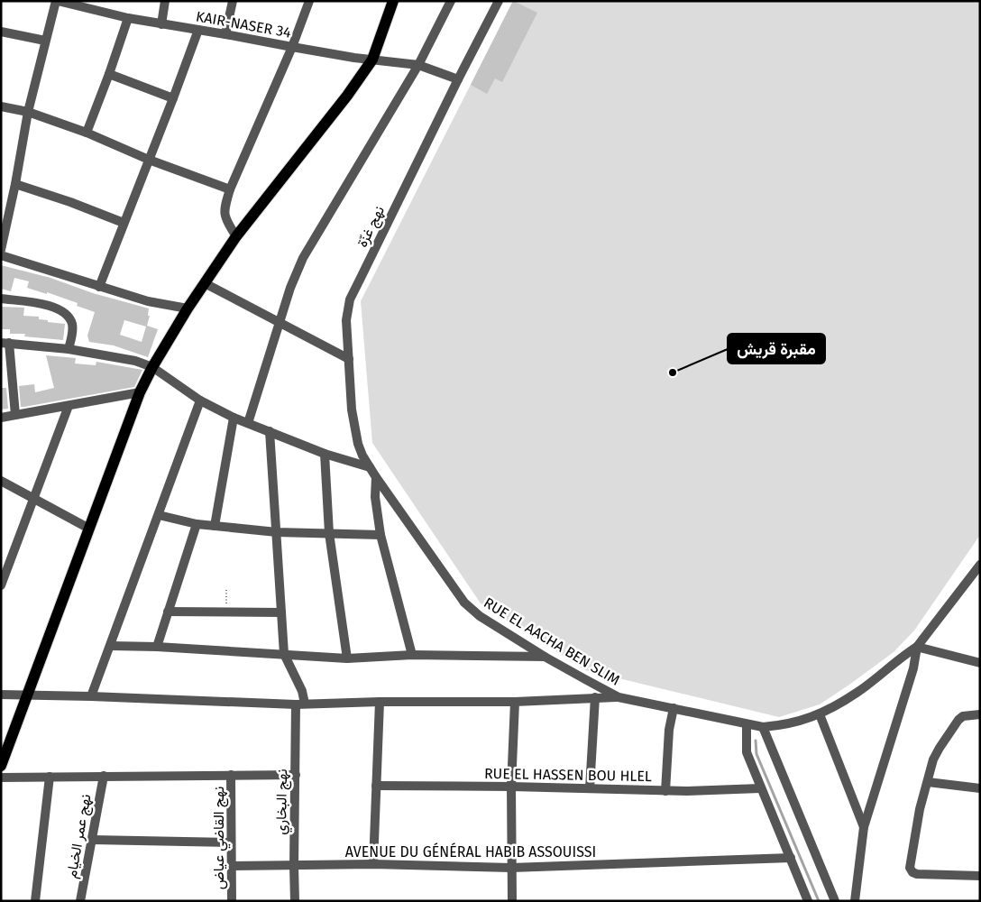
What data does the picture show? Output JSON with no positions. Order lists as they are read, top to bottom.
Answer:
{
  "streets": {
    "street": [
      "KAIR-NASER 34",
      "نهج غزّة",
      "RUE EL AACHA BEN SLIM",
      "RUE EL HASSEN BOU HLEL",
      "نهج البخاري",
      "نهج عمر الخيام",
      "نهج القاضي عياض",
      "AVENUE DU GÉNÉRAL HABIB ASSOUISSI"
    ]
  },
  "crossings": [
    ["KAIR-NASER 34", "نهج غزّة"],
    ["نهج غزّة", "RUE EL AACHA BEN SLIM"],
    ["نهج البخاري", "AVENUE DU GÉNÉRAL HABIB ASSOUISSI"],
    ["نهج القاضي عياض", "AVENUE DU GÉNÉRAL HABIB ASSOUISSI"]
  ],
  "places": ["مقبرة قريش"]
}
